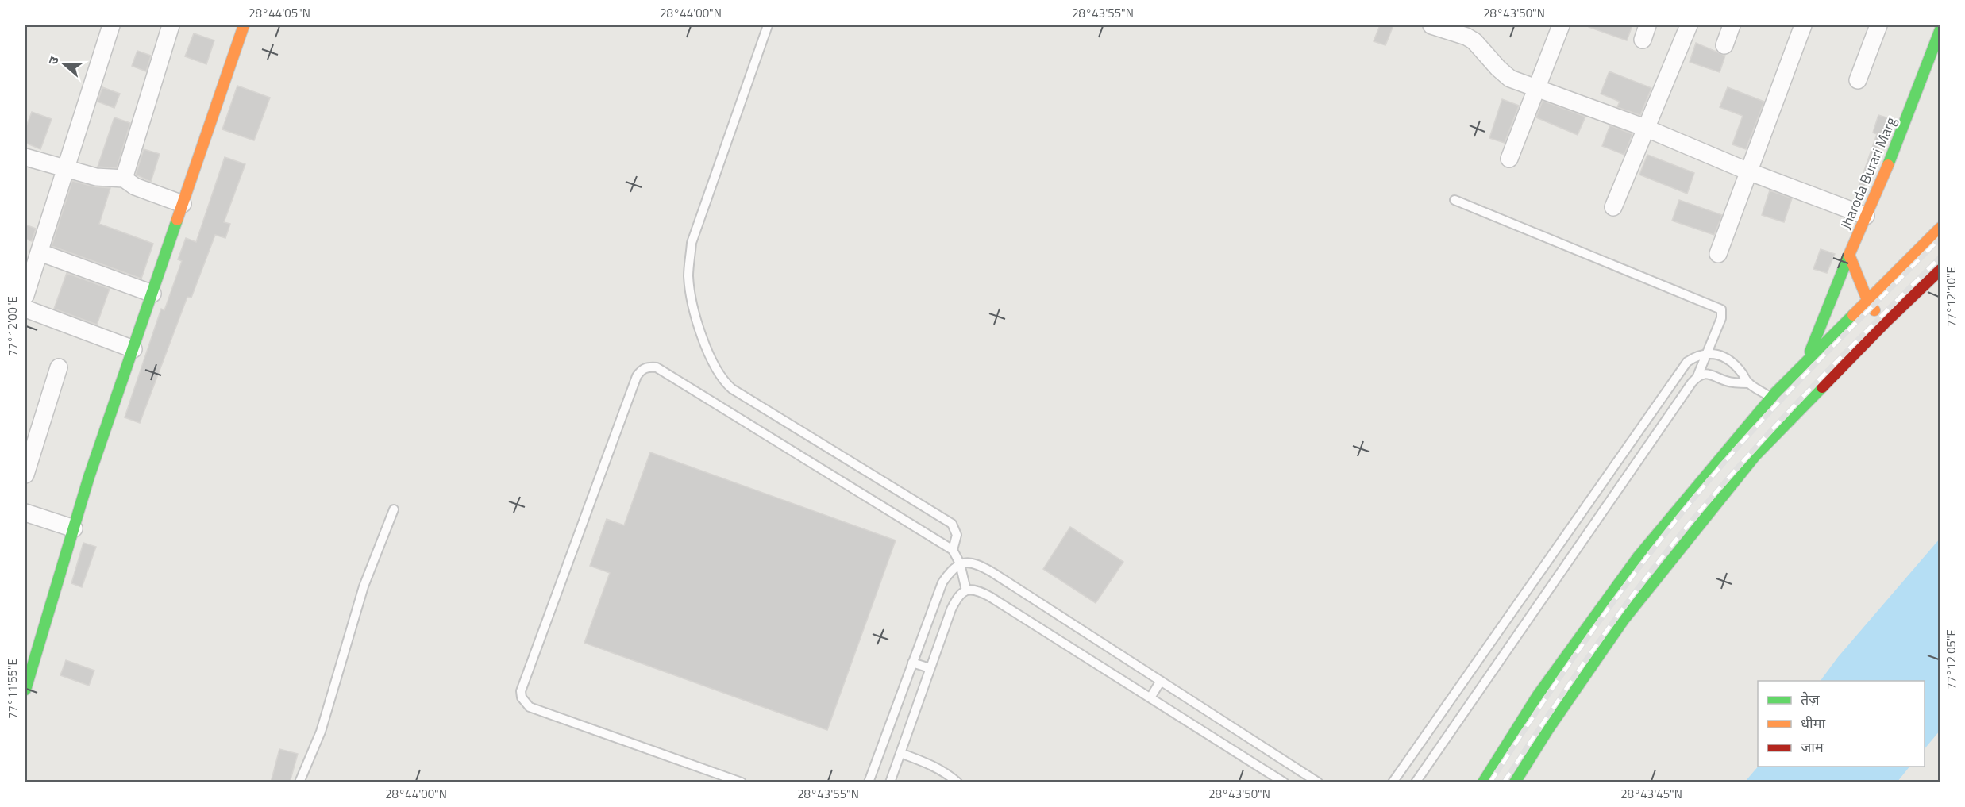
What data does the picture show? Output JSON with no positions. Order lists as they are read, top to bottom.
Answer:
{
  "streets": {
    "main road": ["Jharoda Burari Marg"]
  },
  "legend": ["तेज़", "धीमा", "जाम"],
  "north": "left",
  "coordinates": [
    "28°44'05\"N",
    "28°44'00\"N",
    "28°43'55\"N",
    "28°43'50\"N",
    "77°12'10\"E",
    "77°12'00\"E",
    "77°12'05\"E",
    "77°11'55\"E",
    "28°43'45\"N"
  ]
}
